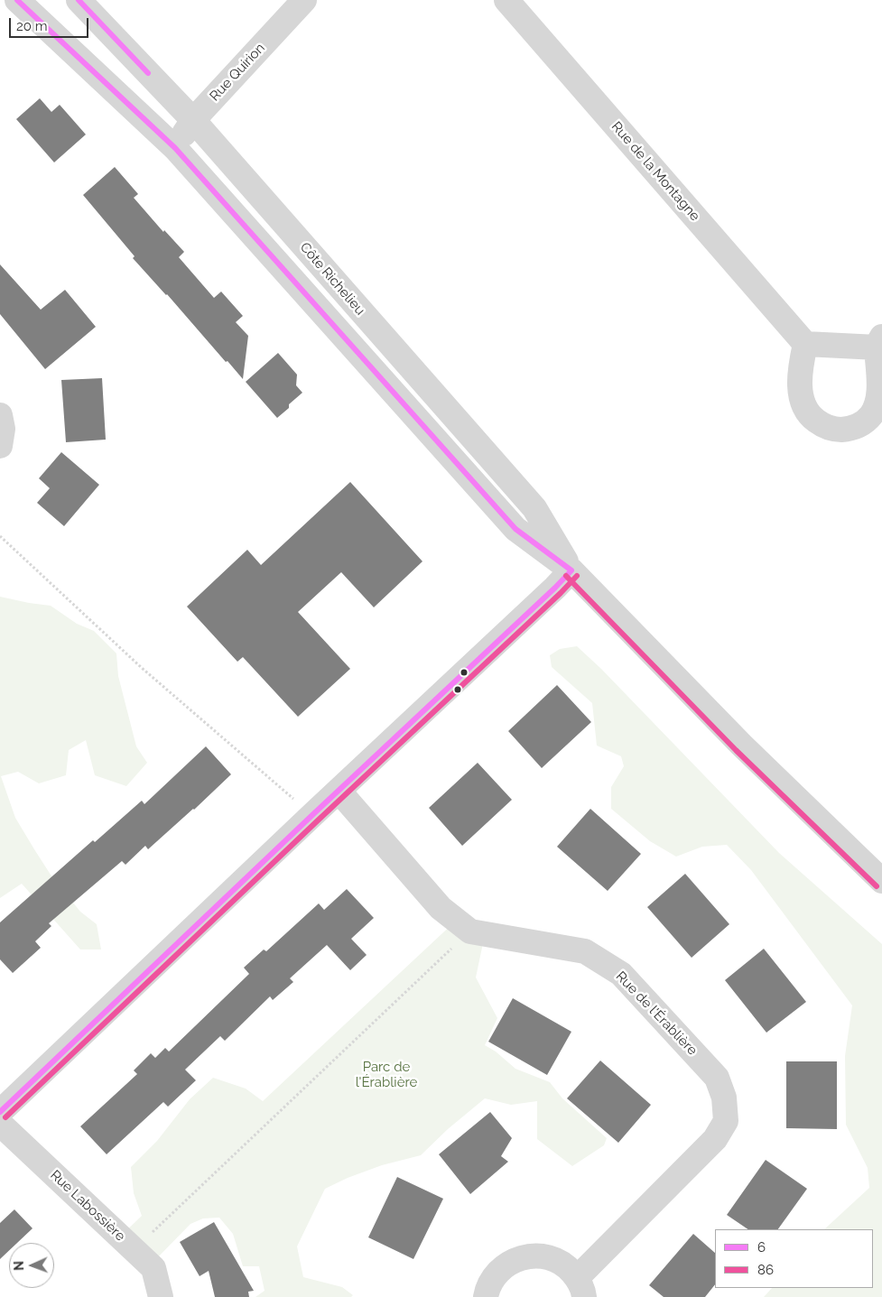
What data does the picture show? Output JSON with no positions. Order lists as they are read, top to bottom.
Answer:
{
  "streets": {
    "street": [
      "Rue Quirion",
      "Rue de la Montagne",
      "Côte Richelieu",
      "Rue de l'Érablière",
      "Rue Labossière"
    ]
  },
  "crossings": [
    ["Rue Quirion", "Côte Richelieu"]
  ],
  "parks": ["Parc de l'Érablière"],
  "lines": ["transit line 6", "transit line 86"],
  "legend": ["6", "86"],
  "scale_bar": "20 m",
  "north": "left"
}
